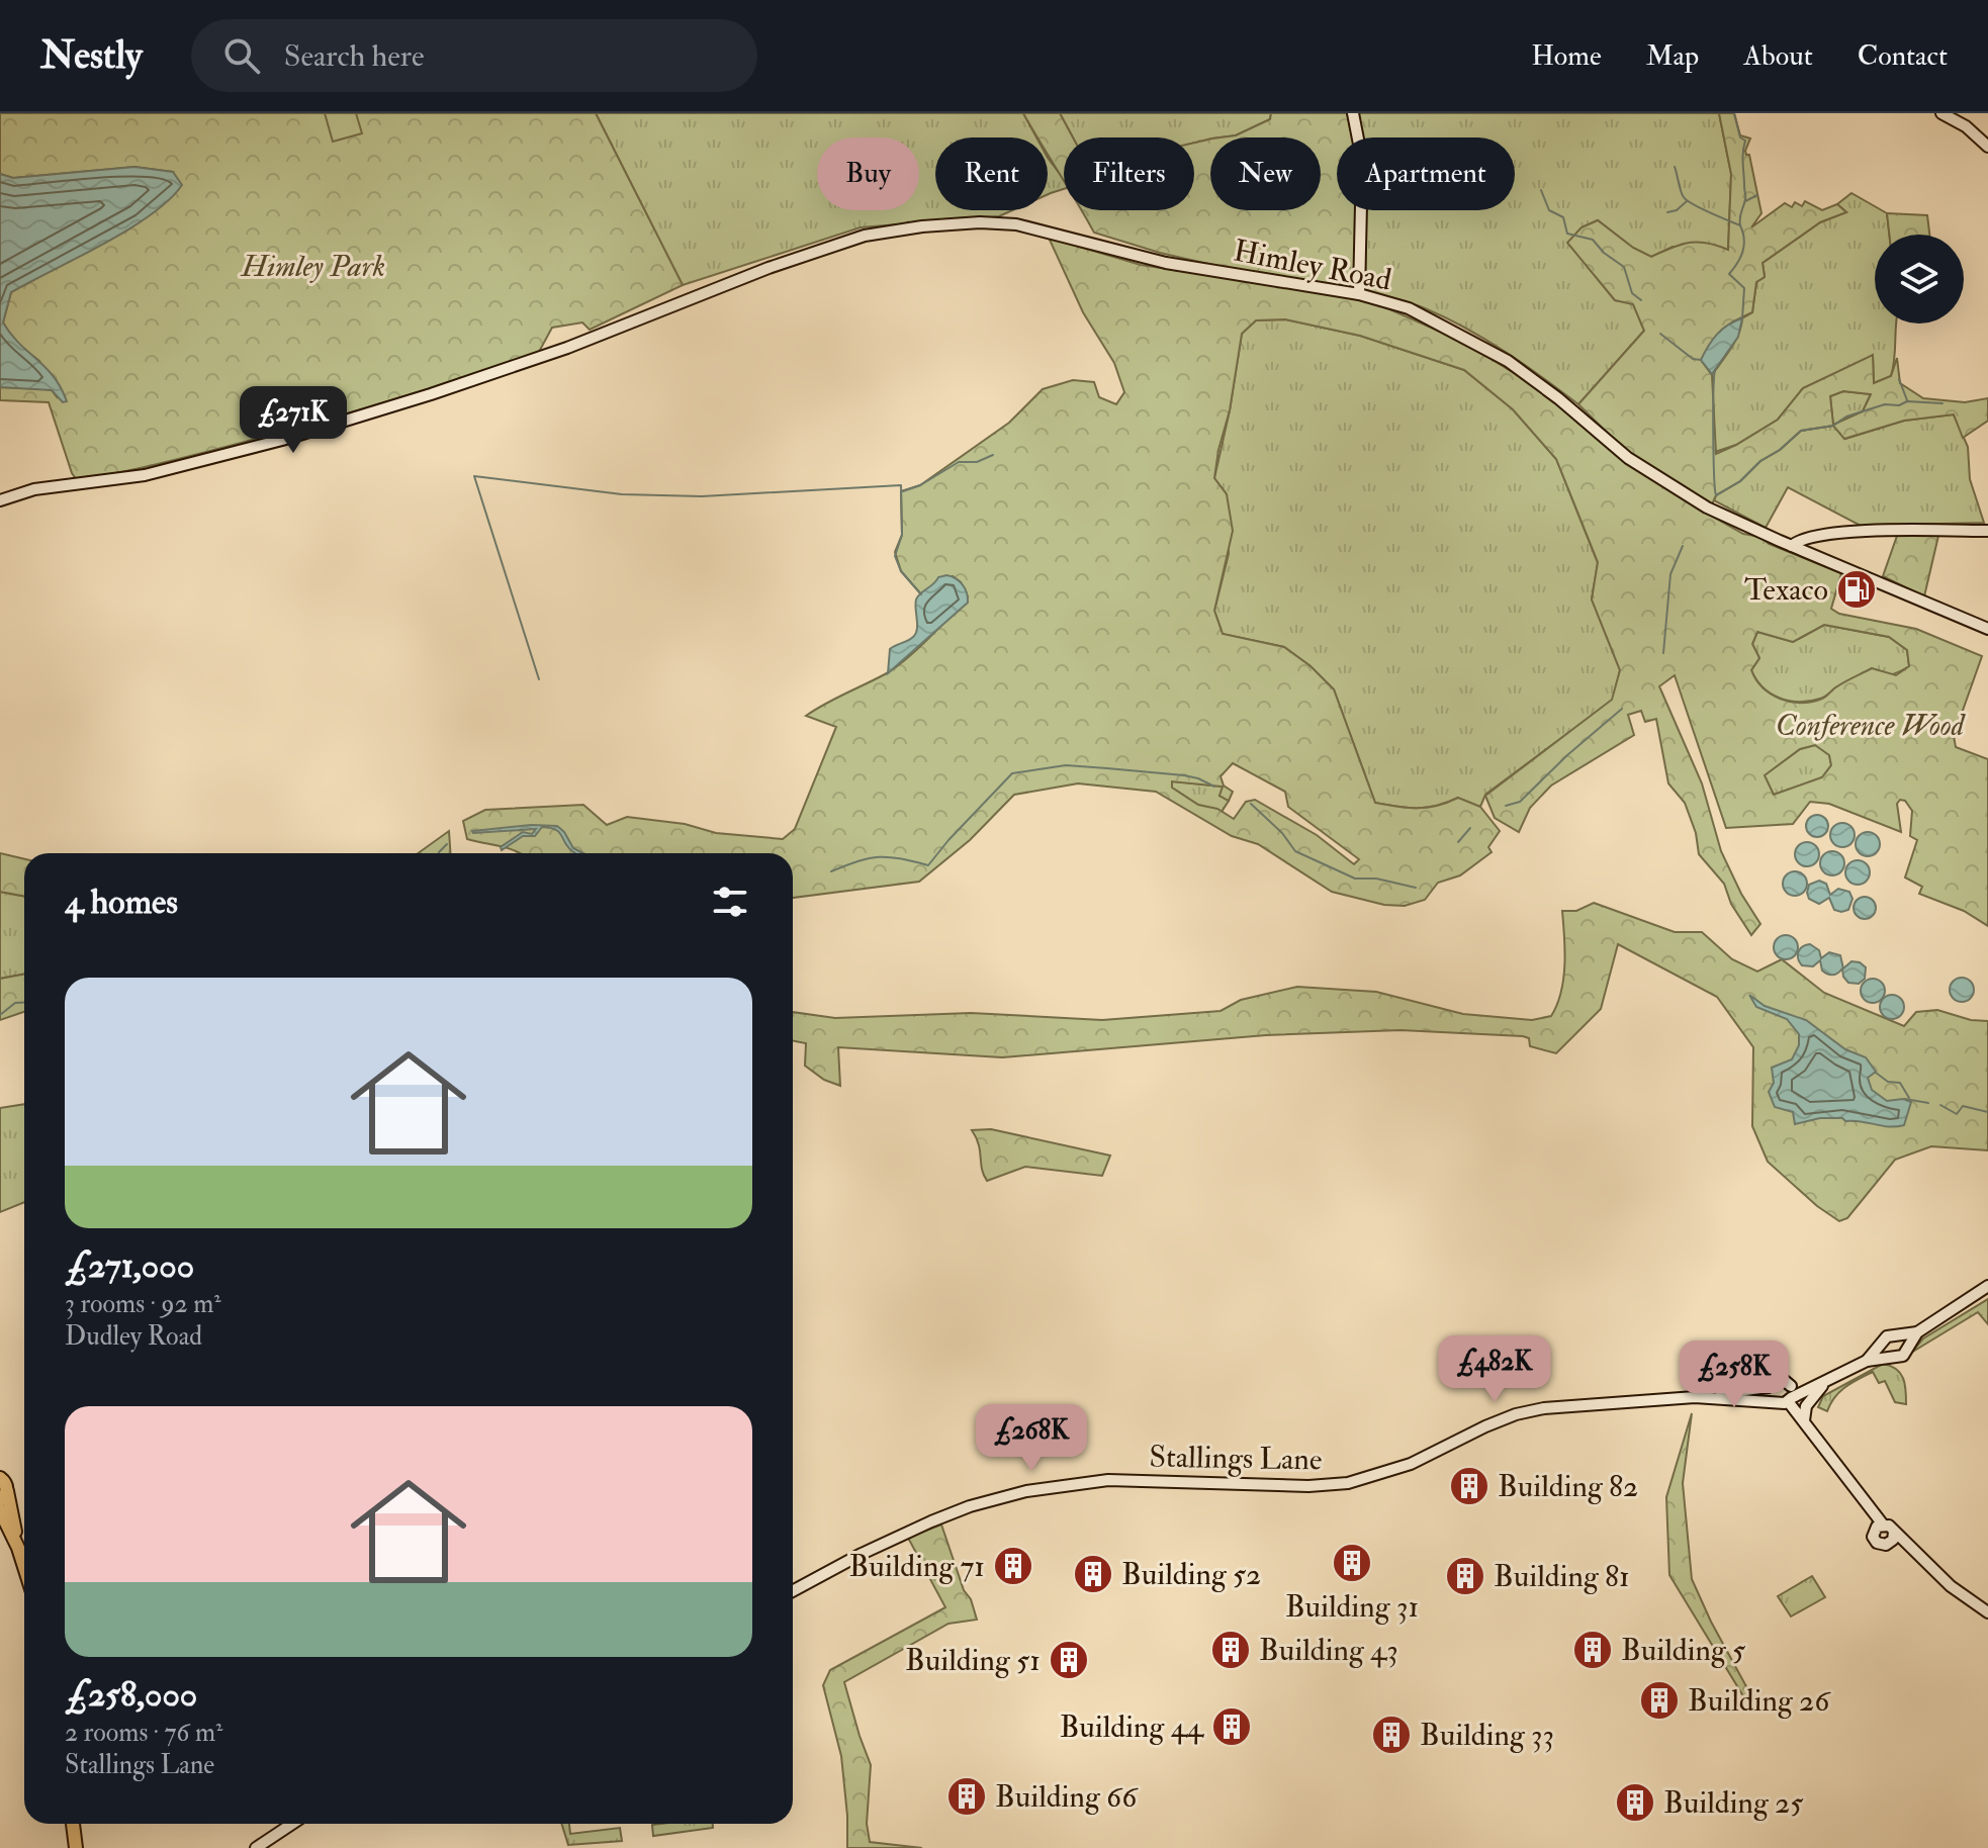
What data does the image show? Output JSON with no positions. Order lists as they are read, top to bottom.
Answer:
{
  "streets": {
    "main road": ["Himley Road", "Stallings Lane"]
  },
  "parks": ["Himley Park", "Conference Wood"],
  "places": {
    "fuel station": ["Texaco"],
    "building": [
      "Building 82",
      "Building 31",
      "Building 71",
      "Building 52",
      "Building 81",
      "Building 43",
      "Building 5",
      "Building 51",
      "Building 26",
      "Building 44",
      "Building 33",
      "Building 66",
      "Building 25"
    ]
  },
  "page": {
    "header": "Nestly",
    "search": "Search here",
    "nav": [
      "Home",
      "Map",
      "About",
      "Contact"
    ],
    "chip": [
      "Buy",
      "Rent",
      "Filters",
      "New",
      "Apartment"
    ],
    "price": [
      "£271K",
      "£482K",
      "£258K",
      "£268K"
    ],
    "heading": "4 homes",
    "list": [
      {
        "name": "£271,000",
        "note": "3 rooms · 92 m² · Dudley Road"
      },
      {
        "name": "£258,000",
        "note": "2 rooms · 76 m² · Stallings Lane"
      }
    ]
  }
}
